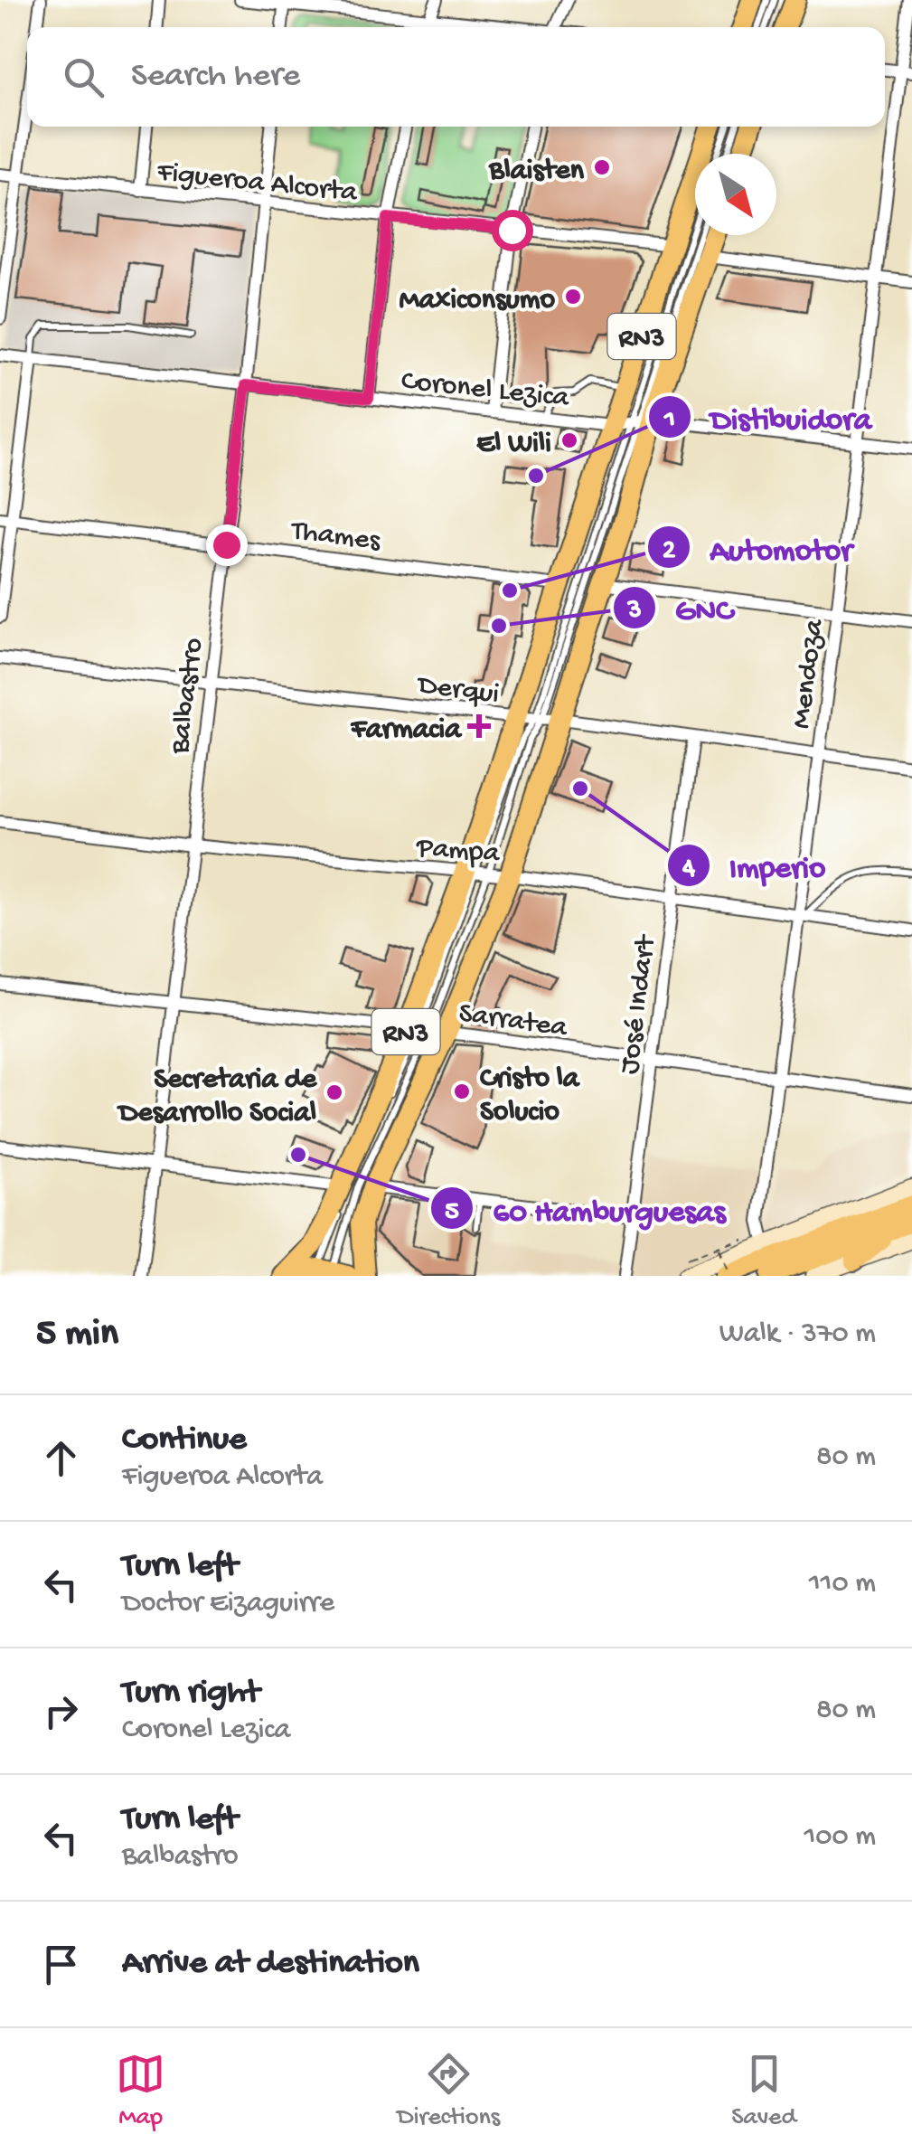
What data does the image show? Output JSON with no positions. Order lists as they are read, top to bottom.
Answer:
{
  "streets": {
    "highway": ["RN3"],
    "street": [
      "Figueroa Alcorta",
      "Coronel Lezica",
      "Thames",
      "Mendoza",
      "Derqui",
      "Balbastro",
      "Pampa",
      "José Indart",
      "Sarratea"
    ]
  },
  "crossings": [
    ["Figueroa Alcorta", "RN3"],
    ["Figueroa Alcorta", "Balbastro"],
    ["RN3", "Coronel Lezica"],
    ["RN3", "Thames"],
    ["RN3", "Derqui"],
    ["RN3", "Pampa"],
    ["RN3", "Sarratea"],
    ["Coronel Lezica", "Mendoza"],
    ["Coronel Lezica", "Balbastro"],
    ["Thames", "Balbastro"],
    ["Mendoza", "Derqui"],
    ["Mendoza", "Pampa"],
    ["Mendoza", "Sarratea"],
    ["Derqui", "Balbastro"],
    ["Derqui", "José Indart"],
    ["Balbastro", "Pampa"],
    ["Balbastro", "Sarratea"],
    ["Pampa", "José Indart"],
    ["José Indart", "Sarratea"]
  ],
  "places": {
    "other": [
      "Blaisten",
      "Maxiconsumo",
      "El Wili",
      "Distibuidora",
      "Automotor",
      "GNC",
      "Imperio",
      "Cristo la Solucio",
      "Secretaria de Desarrollo Social",
      "60 Hamburguesas"
    ],
    "health": ["Farmacia"]
  },
  "north": "bottom right",
  "page": {
    "search": "Search here",
    "heading": ["5 min", "Walk · 370 m"],
    "list": [
      ["Continue", "Figueroa Alcorta", "80 m"],
      ["Turn left", "Doctor Eizaguirre", "110 m"],
      ["Turn right", "Coronel Lezica", "80 m"],
      ["Turn left", "Balbastro", "100 m"],
      "Arrive at destination"
    ],
    "nav": ["Map", "Directions", "Saved"]
  }
}
